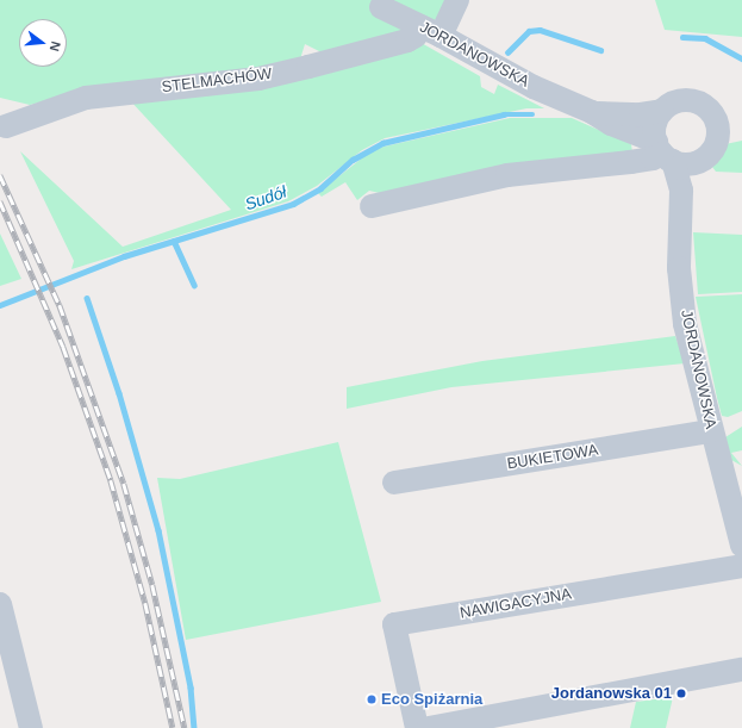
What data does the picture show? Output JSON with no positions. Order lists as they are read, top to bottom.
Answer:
{
  "streets": {
    "street": [
      "JORDANOWSKA",
      "STELMACHÓW",
      "BUKIETOWA",
      "NAWIGACYJNA"
    ]
  },
  "crossings": [
    ["JORDANOWSKA", "STELMACHÓW"],
    ["JORDANOWSKA", "BUKIETOWA"]
  ],
  "water": ["Sudół"],
  "places": ["Jordanowska 01", "Eco Spiżarnia"],
  "north": "right"
}
